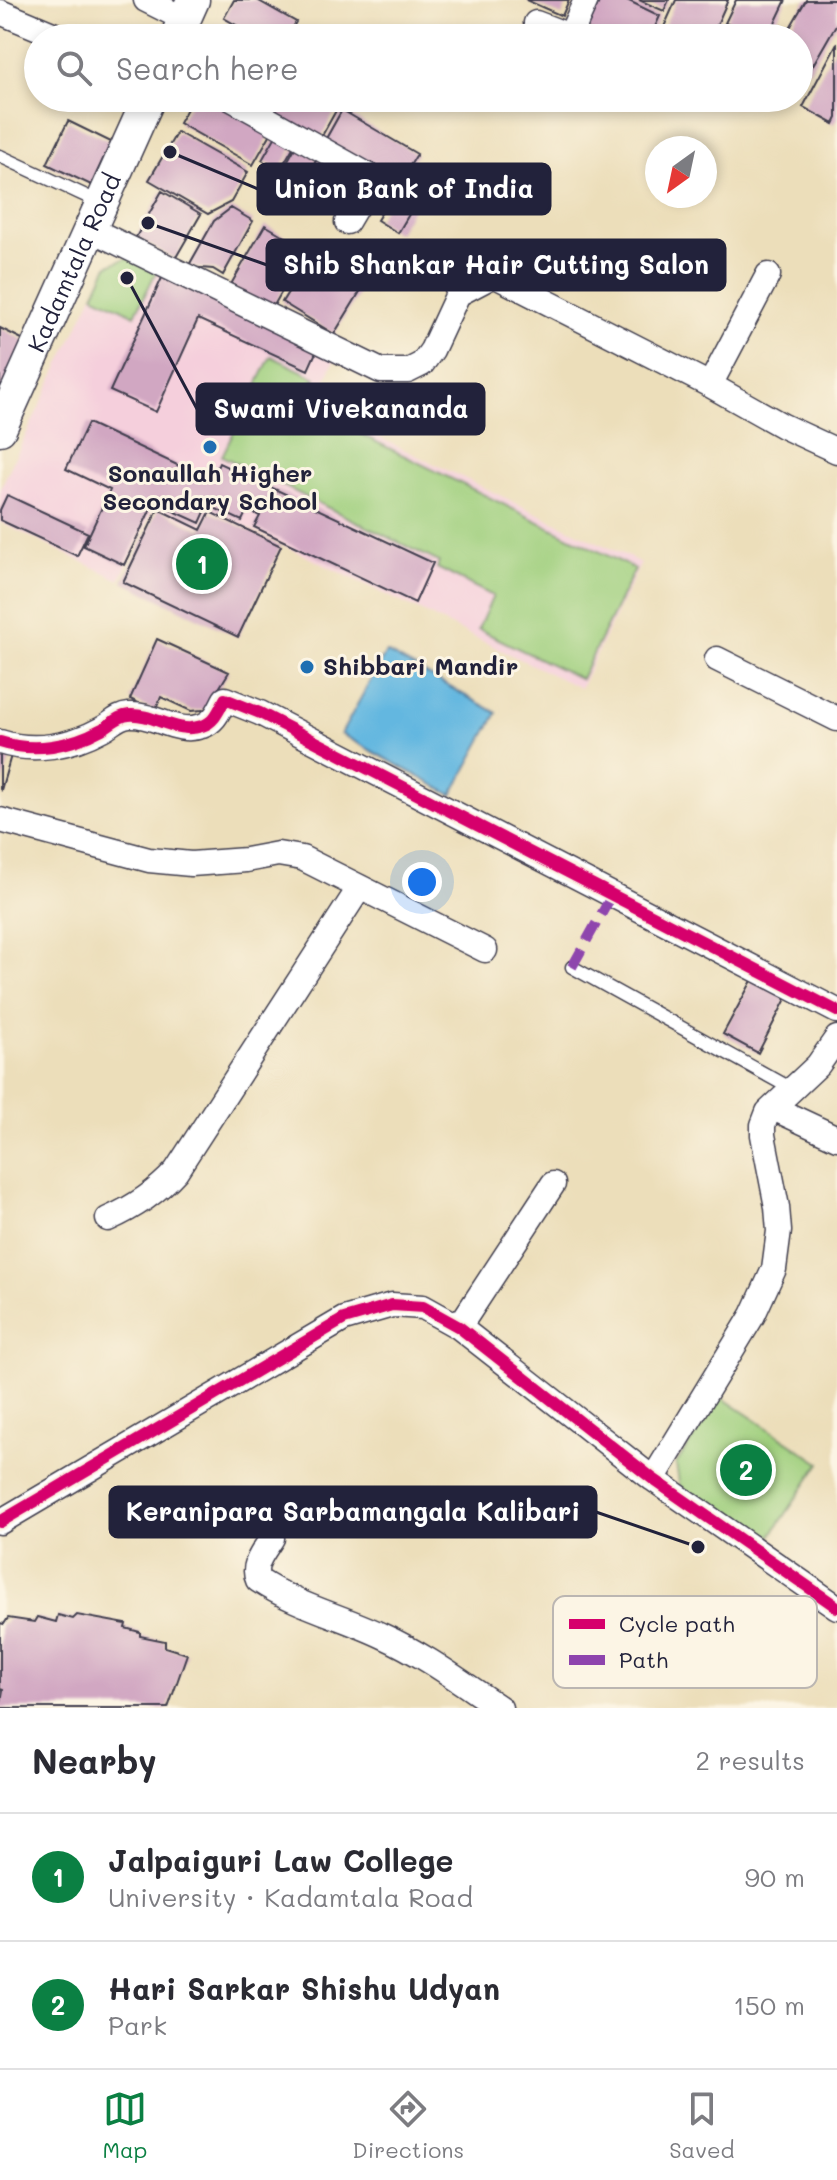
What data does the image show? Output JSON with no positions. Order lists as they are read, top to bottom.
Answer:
{
  "streets": {
    "main road": ["Kadamtala Road"]
  },
  "places": [
    "Union Bank of India",
    "Shib Shankar Hair Cutting Salon",
    "Swami Vivekananda",
    "Sonaullah Higher Secondary School",
    "Shibbari Mandir",
    "Keranipara Sarbamangala Kalibari"
  ],
  "legend": ["Cycle path", "Path"],
  "north": "bottom left",
  "page": {
    "search": "Search here",
    "pins": ["1", "2"],
    "heading": ["Nearby", "2 results"],
    "list": [
      {
        "mark": "1",
        "name": "Jalpaiguri Law College",
        "note": "University · Kadamtala Road",
        "value": "90 m"
      },
      {
        "mark": "2",
        "name": "Hari Sarkar Shishu Udyan",
        "note": "Park",
        "value": "150 m"
      }
    ],
    "nav": ["Map", "Directions", "Saved"]
  }
}
